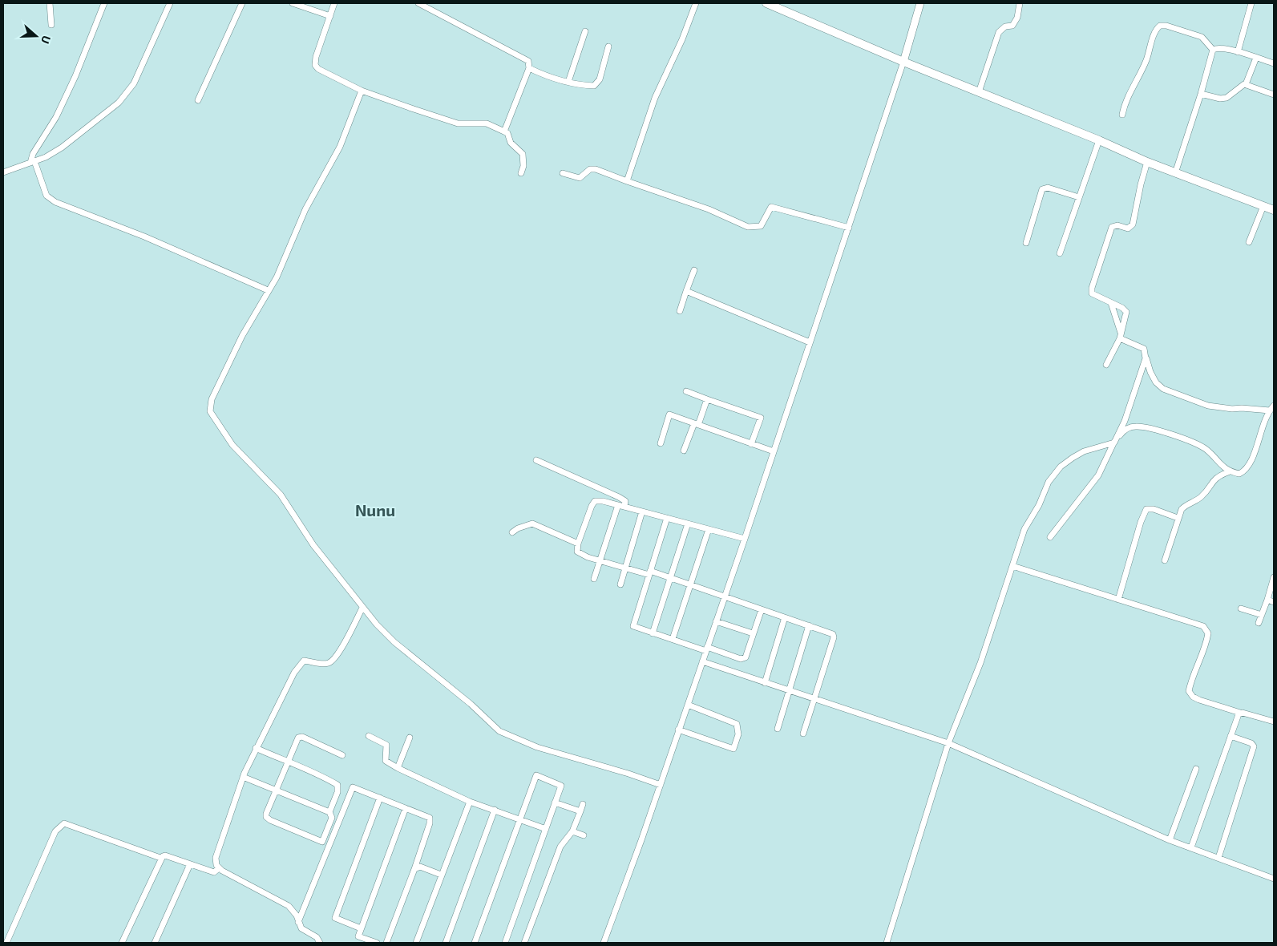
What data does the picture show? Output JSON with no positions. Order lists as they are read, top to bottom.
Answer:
{
  "districts": ["Nunu"],
  "north": "right"
}
